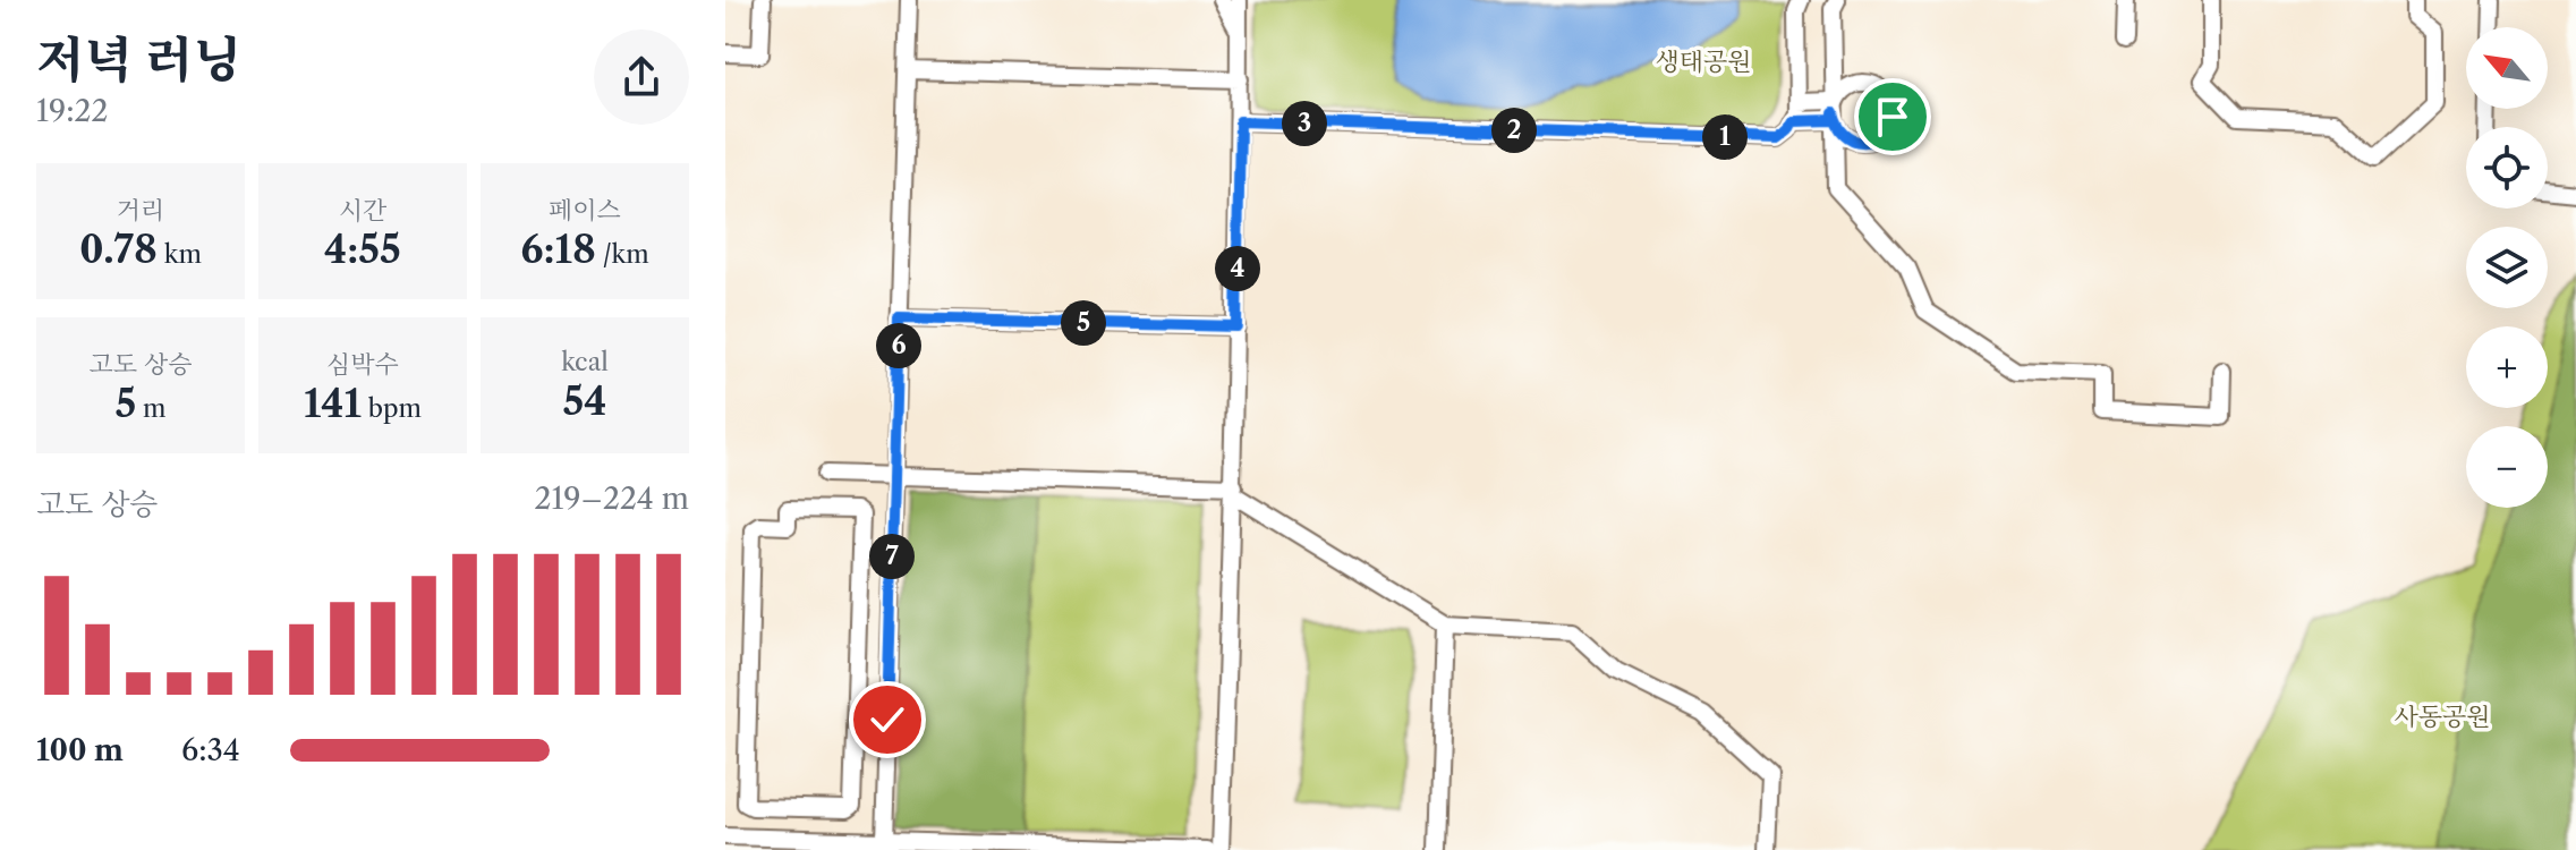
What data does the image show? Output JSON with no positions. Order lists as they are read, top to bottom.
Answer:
{
  "parks": ["생태공원", "사동공원"],
  "north": "top left",
  "page": {
    "heading": ["저녁 러닝", "19:22"],
    "map_buttons": ["+", "−"],
    "pins": [
      "3",
      "2",
      "1",
      "4",
      "5",
      "6",
      "7"
    ],
    "stats": [
      ["거리", "0.78 km"],
      ["시간", "4:55"],
      ["페이스", "6:18 /km"],
      ["고도 상승", "5 m"],
      ["심박수", "141 bpm"],
      ["kcal", "54"]
    ],
    "chart": ["고도 상승", "219–224 m"],
    "list": [
      {
        "name": "100 m",
        "note": "6:34"
      }
    ]
  }
}
